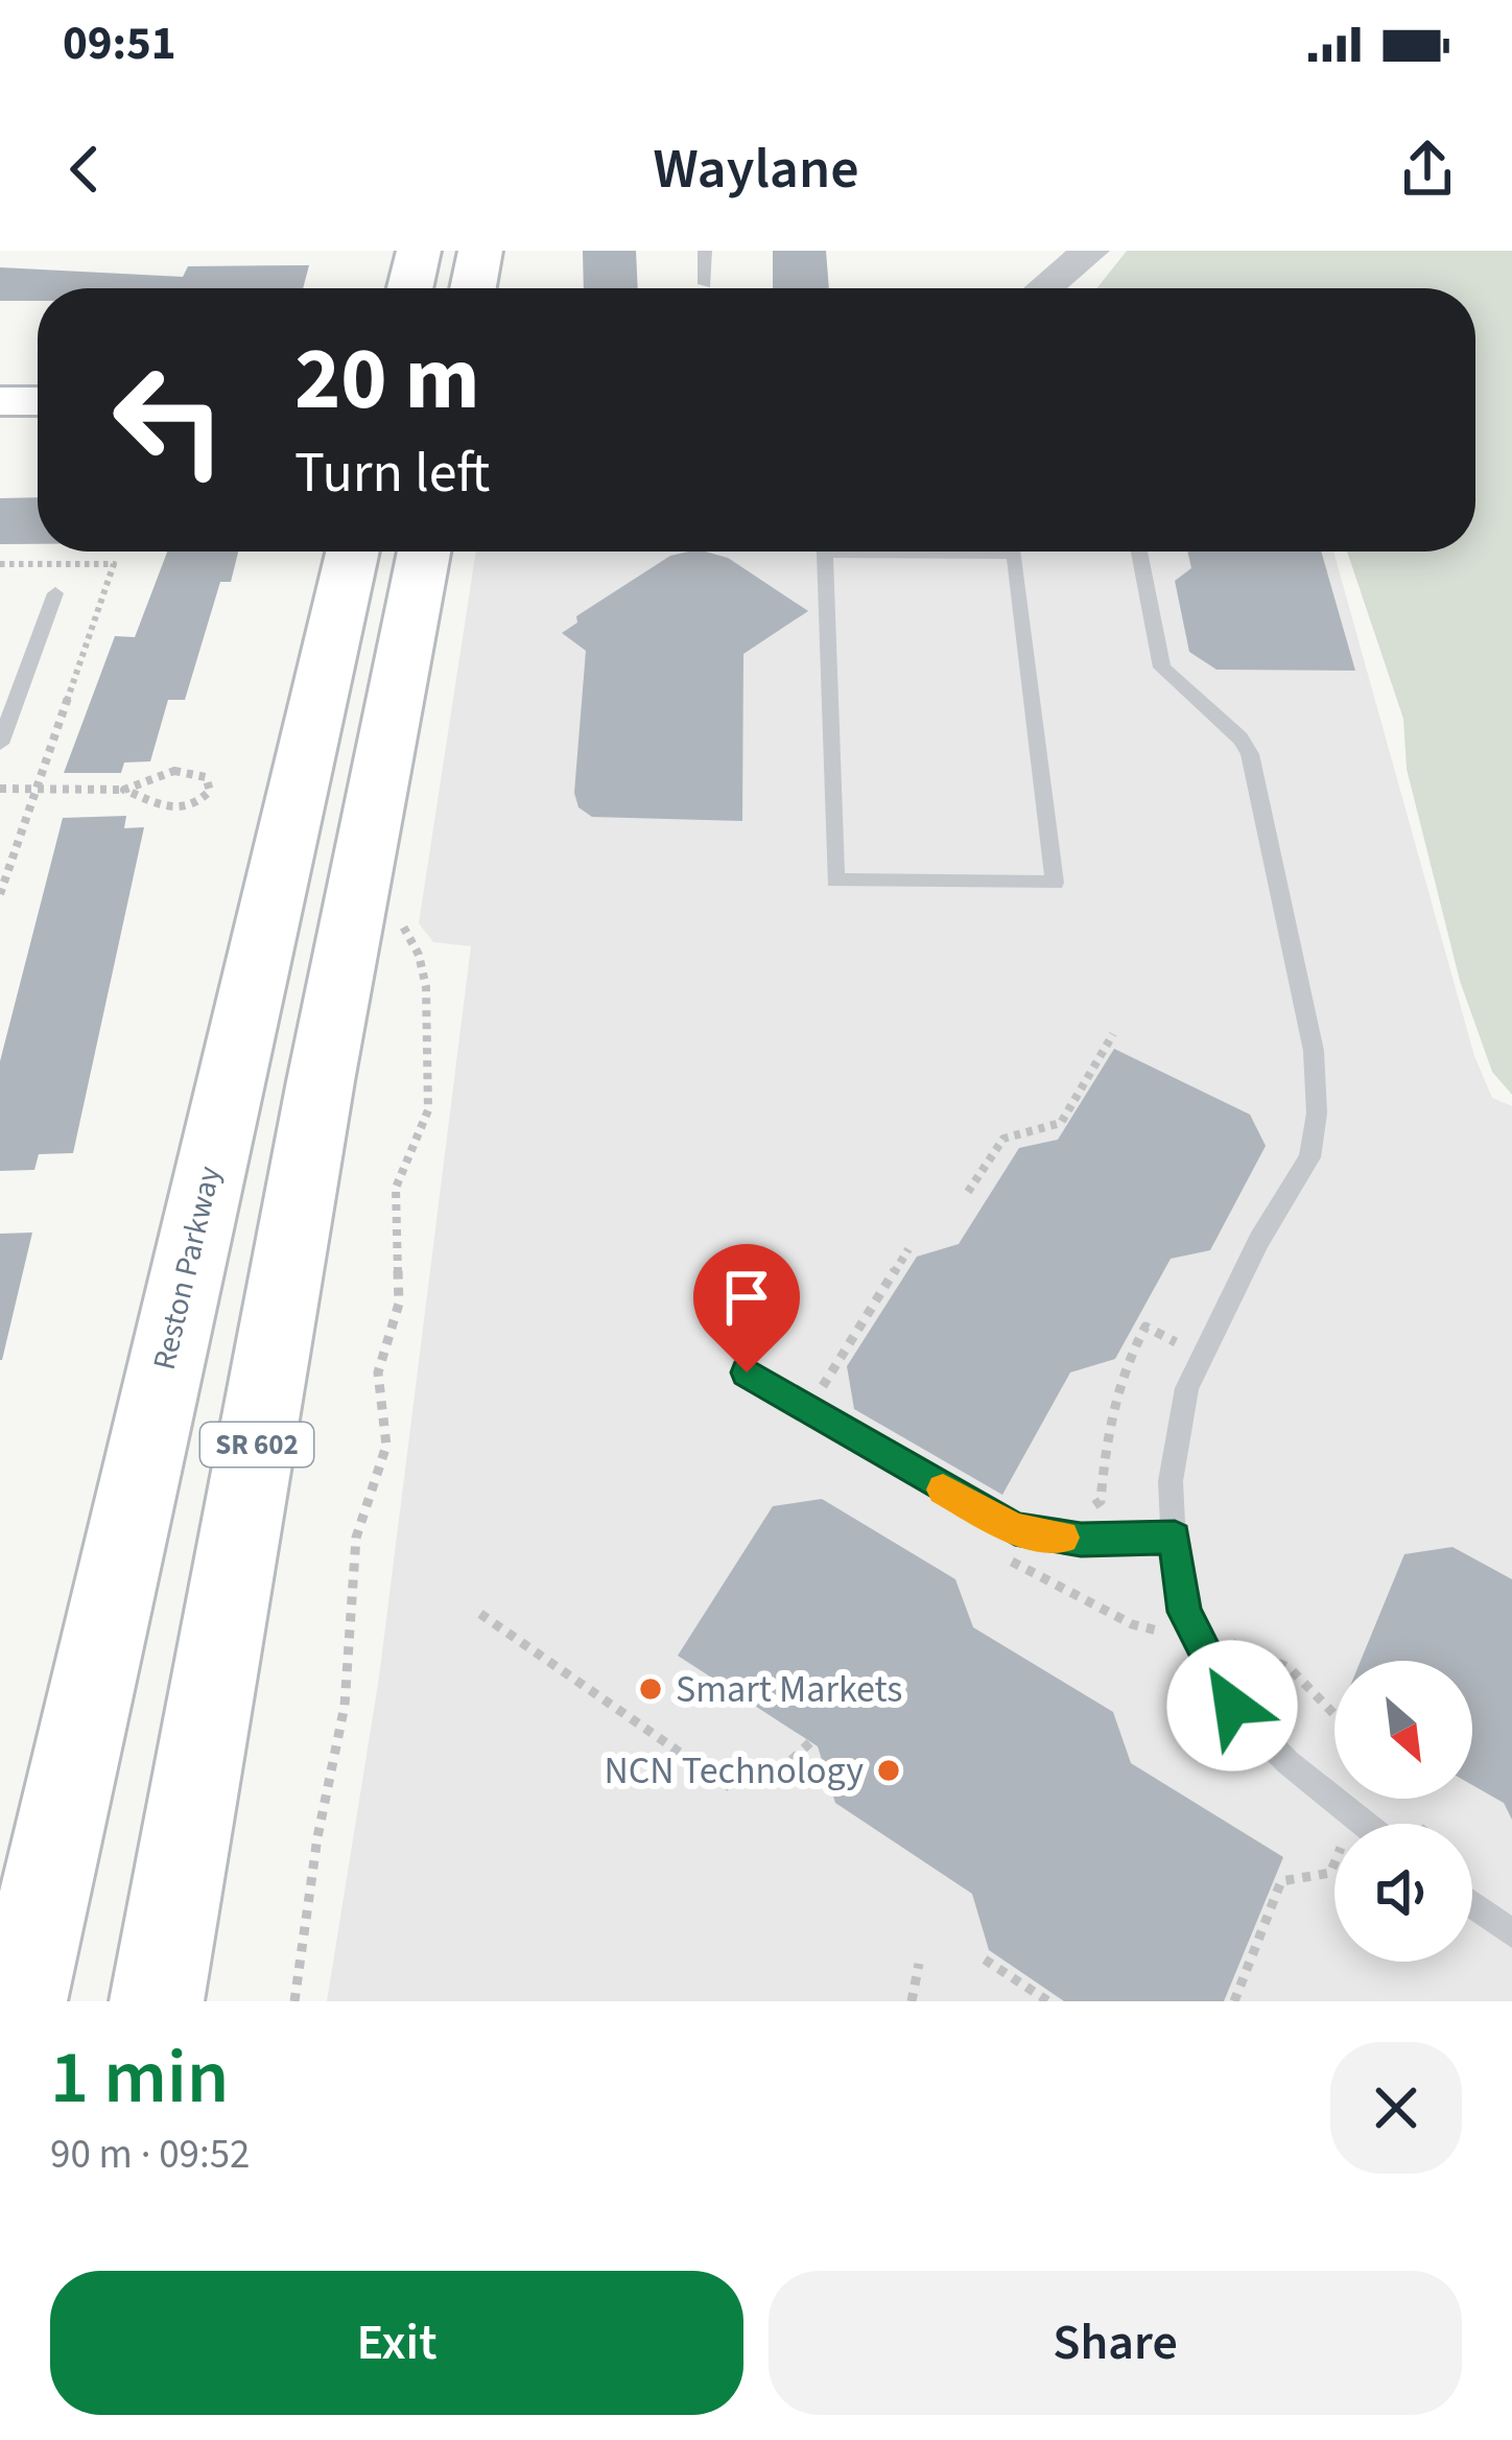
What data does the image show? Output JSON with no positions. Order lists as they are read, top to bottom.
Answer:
{
  "streets": {
    "main road": ["Reston Parkway", "SR 602"]
  },
  "places": ["Smart Markets", "NCN Technology"],
  "north": "bottom right",
  "page": {
    "status": "09:51",
    "header": "Waylane",
    "turn": ["20 m", "Turn left"],
    "heading": ["1 min", "90 m · 09:52"],
    "buttons": ["Exit", "Share"]
  }
}
